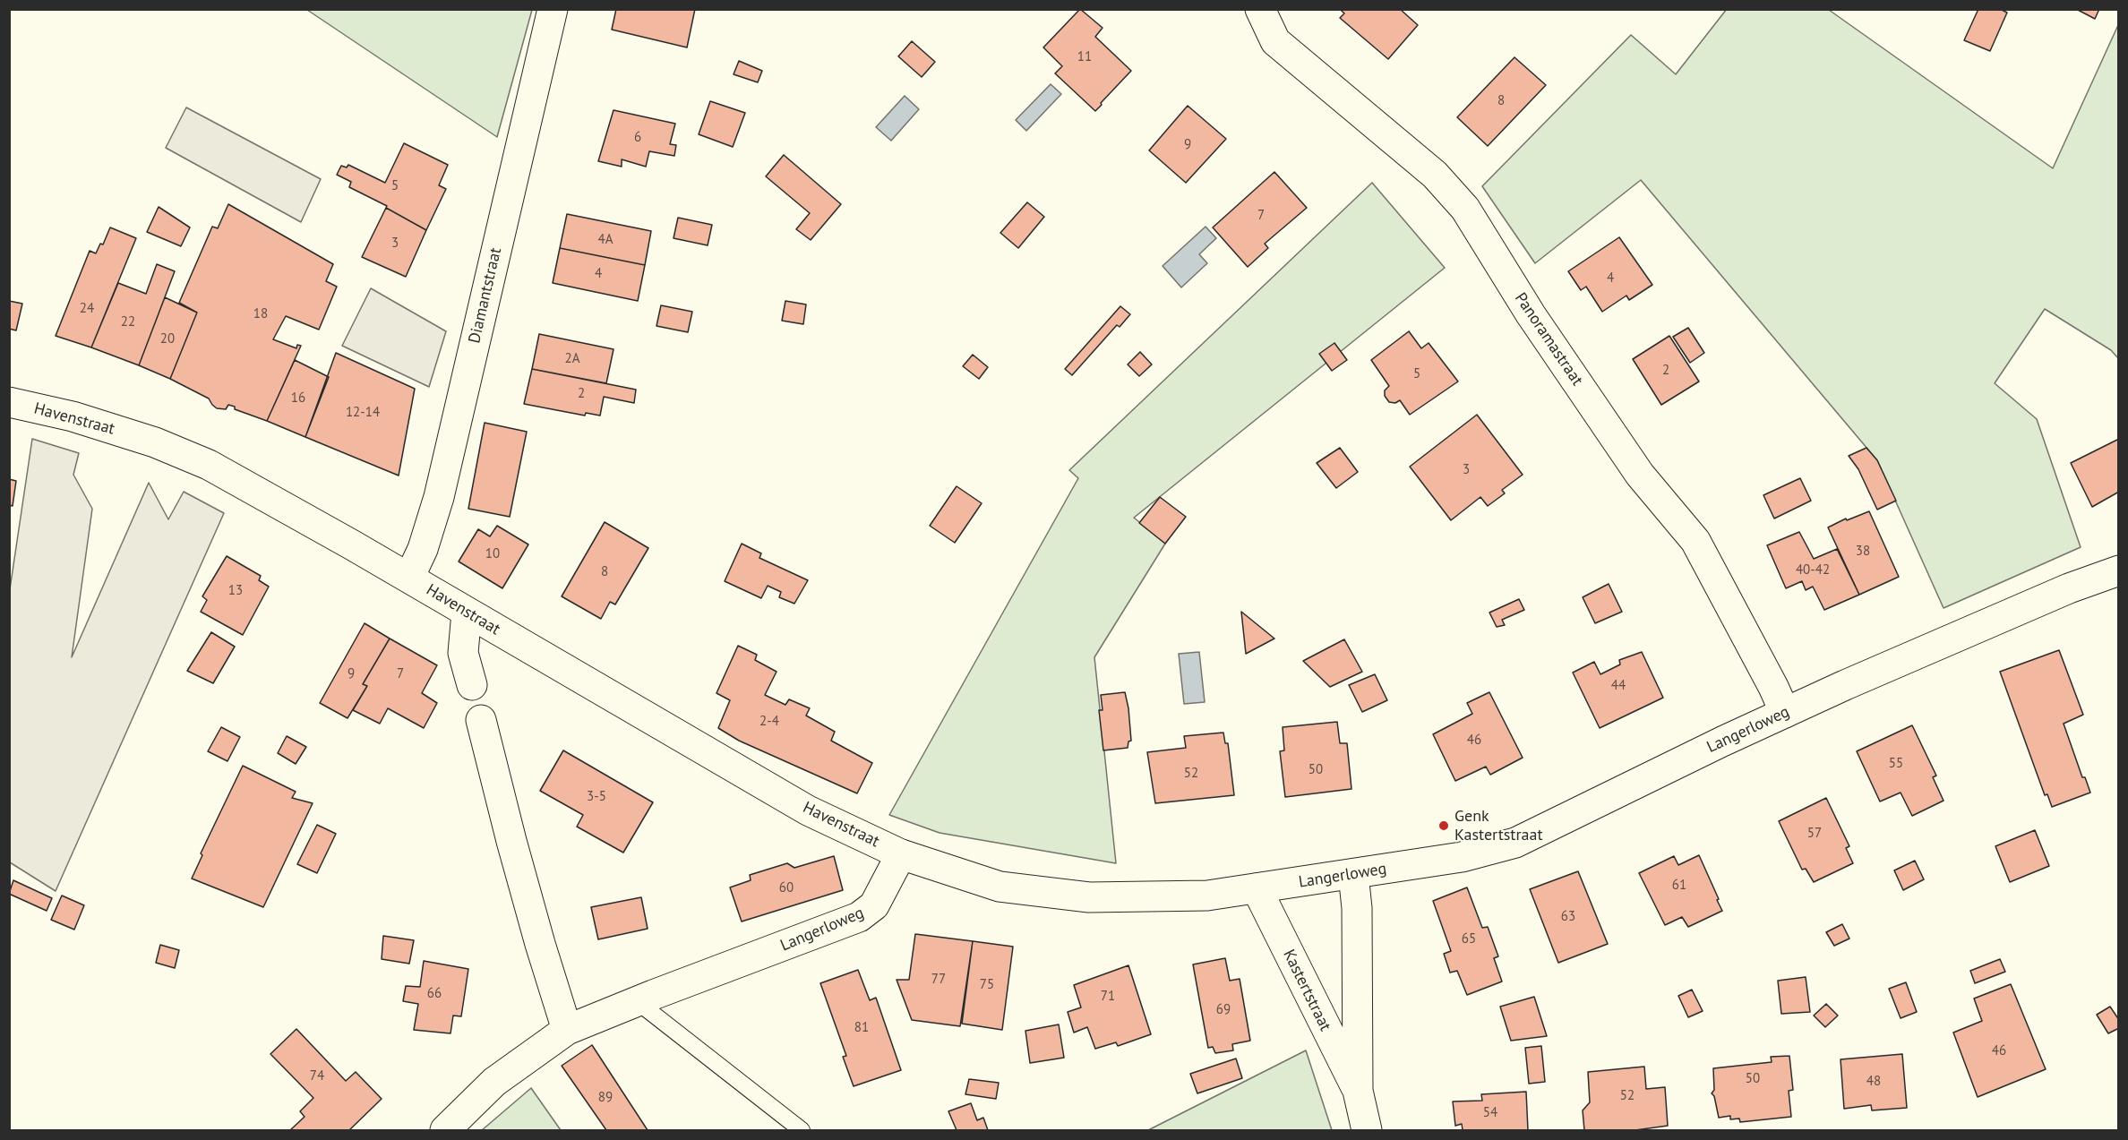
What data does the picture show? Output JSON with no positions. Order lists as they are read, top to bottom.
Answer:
{
  "streets": {
    "street": [
      "Diamantstraat",
      "Panoramastraat",
      "Havenstraat",
      "Langerloweg",
      "Kastertstraat"
    ]
  },
  "crossings": [
    ["Diamantstraat", "Havenstraat"],
    ["Panoramastraat", "Langerloweg"],
    ["Havenstraat", "Langerloweg"],
    ["Langerloweg", "Kastertstraat"]
  ],
  "places": ["Genk Kastertstraat"],
  "house_numbers": [
    "11",
    "8",
    "6",
    "9",
    "5",
    "7",
    "4A",
    "3",
    "4",
    "4",
    "24",
    "18",
    "22",
    "20",
    "2A",
    "2",
    "5",
    "2",
    "16",
    "12-14",
    "3",
    "38",
    "10",
    "40-42",
    "8",
    "13",
    "9",
    "7",
    "44",
    "2-4",
    "46",
    "55",
    "50",
    "52",
    "3-5",
    "57",
    "61",
    "60",
    "63",
    "65",
    "77",
    "75",
    "66",
    "71",
    "69",
    "81",
    "46",
    "74",
    "50",
    "48",
    "52",
    "89",
    "54"
  ]
}
